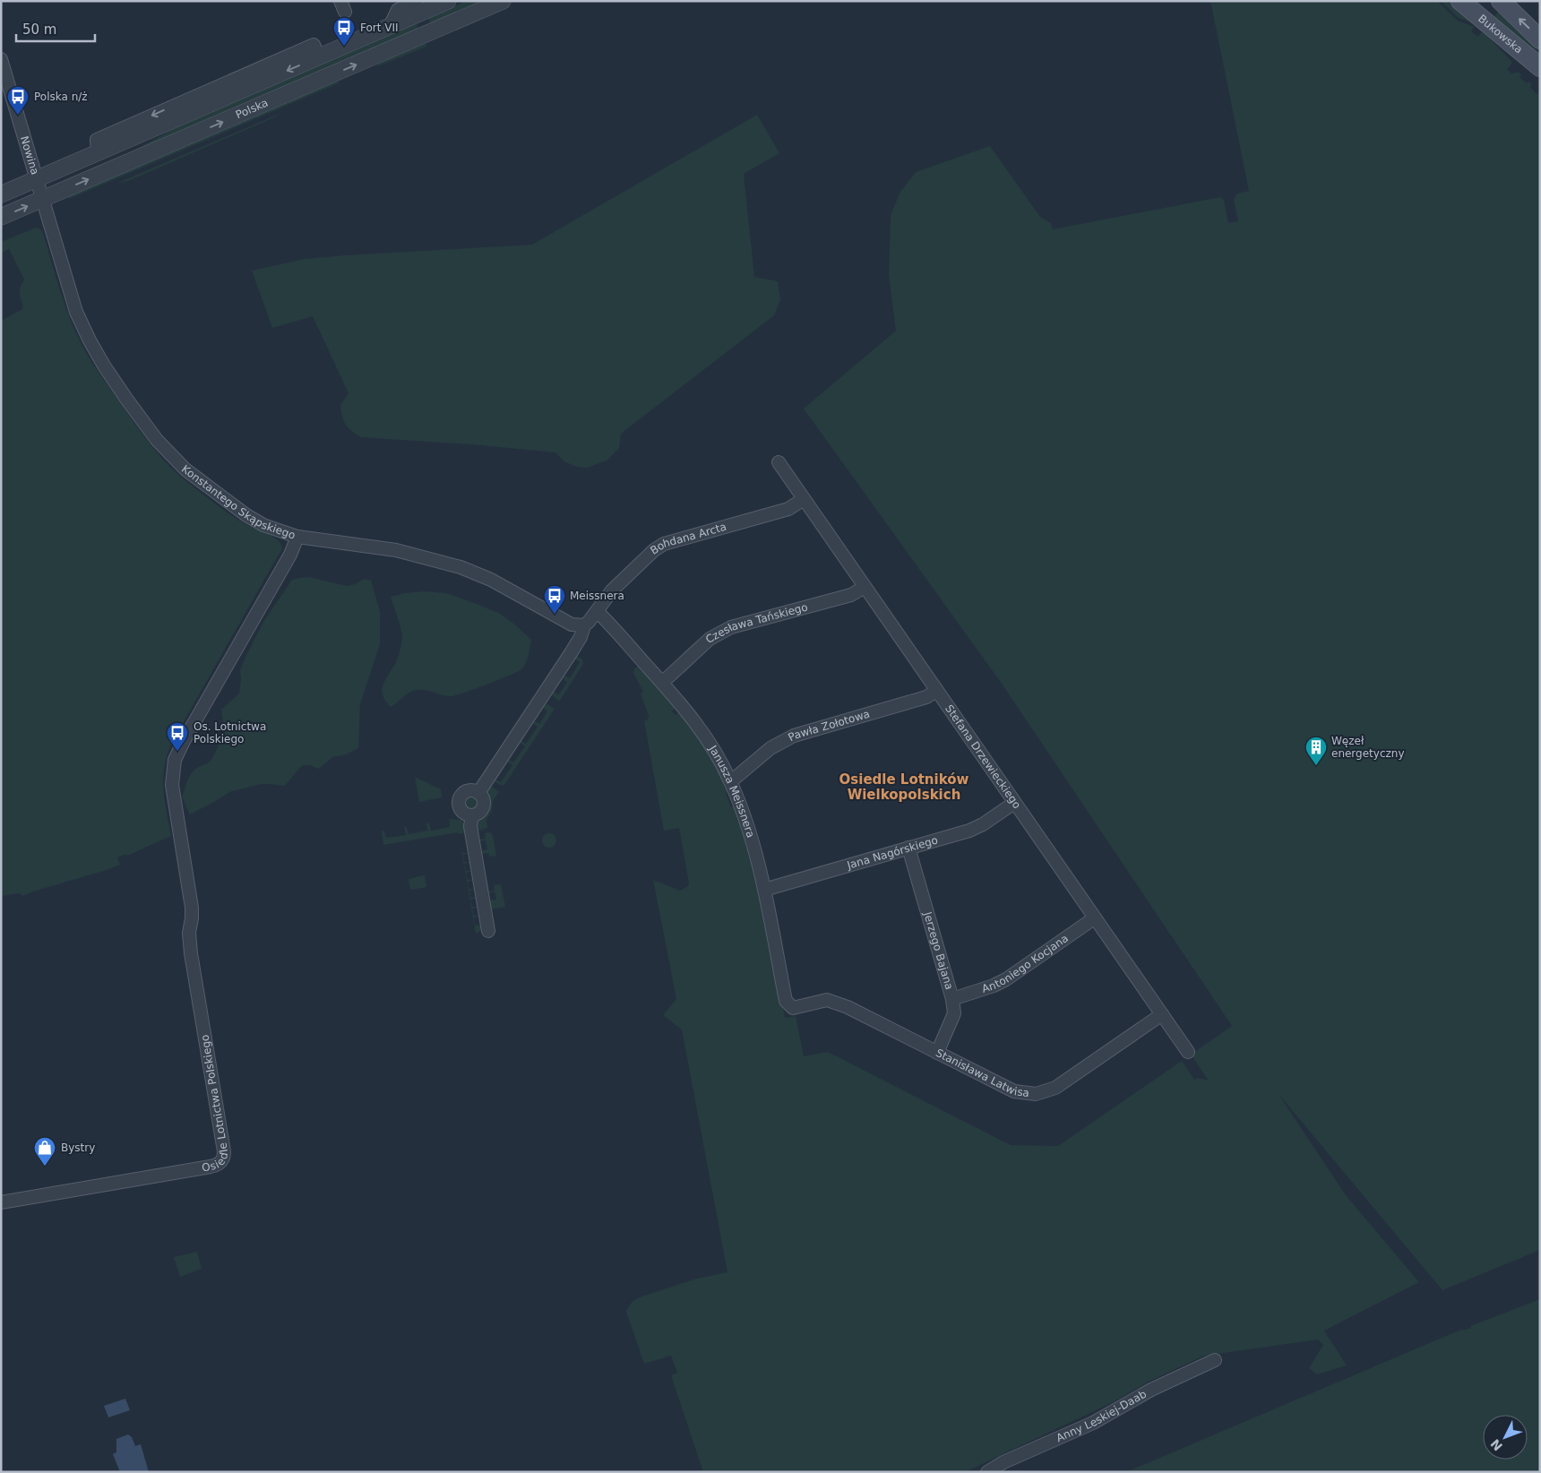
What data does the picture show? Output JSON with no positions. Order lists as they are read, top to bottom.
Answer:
{
  "streets": {
    "main road": ["Bukowska"],
    "street": [
      "Polska",
      "Nowina",
      "Konstantego Skąpskiego",
      "Bohdana Arcta",
      "Czesława Tańskiego",
      "Pawła Zołotowa",
      "Stefana Drzewieckiego",
      "Janusza Meissnera",
      "Jana Nagórskiego",
      "Jerzego Bajana",
      "Antoniego Kocjana",
      "Stanisława Latwisa",
      "Osiedle Lotnictwa Polskiego",
      "Anny Leskiej-Daab"
    ]
  },
  "crossings": [
    ["Polska", "Nowina"],
    ["Polska", "Konstantego Skąpskiego"],
    ["Nowina", "Konstantego Skąpskiego"],
    ["Konstantego Skąpskiego", "Bohdana Arcta"],
    ["Konstantego Skąpskiego", "Osiedle Lotnictwa Polskiego"],
    ["Bohdana Arcta", "Stefana Drzewieckiego"],
    ["Bohdana Arcta", "Janusza Meissnera"],
    ["Czesława Tańskiego", "Stefana Drzewieckiego"],
    ["Czesława Tańskiego", "Janusza Meissnera"],
    ["Pawła Zołotowa", "Stefana Drzewieckiego"],
    ["Pawła Zołotowa", "Janusza Meissnera"],
    ["Stefana Drzewieckiego", "Jana Nagórskiego"],
    ["Stefana Drzewieckiego", "Antoniego Kocjana"],
    ["Stefana Drzewieckiego", "Stanisława Latwisa"],
    ["Janusza Meissnera", "Jana Nagórskiego"],
    ["Janusza Meissnera", "Stanisława Latwisa"],
    ["Jana Nagórskiego", "Jerzego Bajana"],
    ["Jerzego Bajana", "Antoniego Kocjana"],
    ["Jerzego Bajana", "Stanisława Latwisa"]
  ],
  "districts": ["Osiedle Lotników Wielkopolskich"],
  "places": {
    "bus stop": [
      "Fort VII",
      "Polska n/ż",
      "Meissnera",
      "Os. Lotnictwa Polskiego"
    ],
    "building": ["Węzeł energetyczny"],
    "shop": ["Bystry"]
  },
  "scale_bar": "50 m",
  "north": "bottom left"
}
